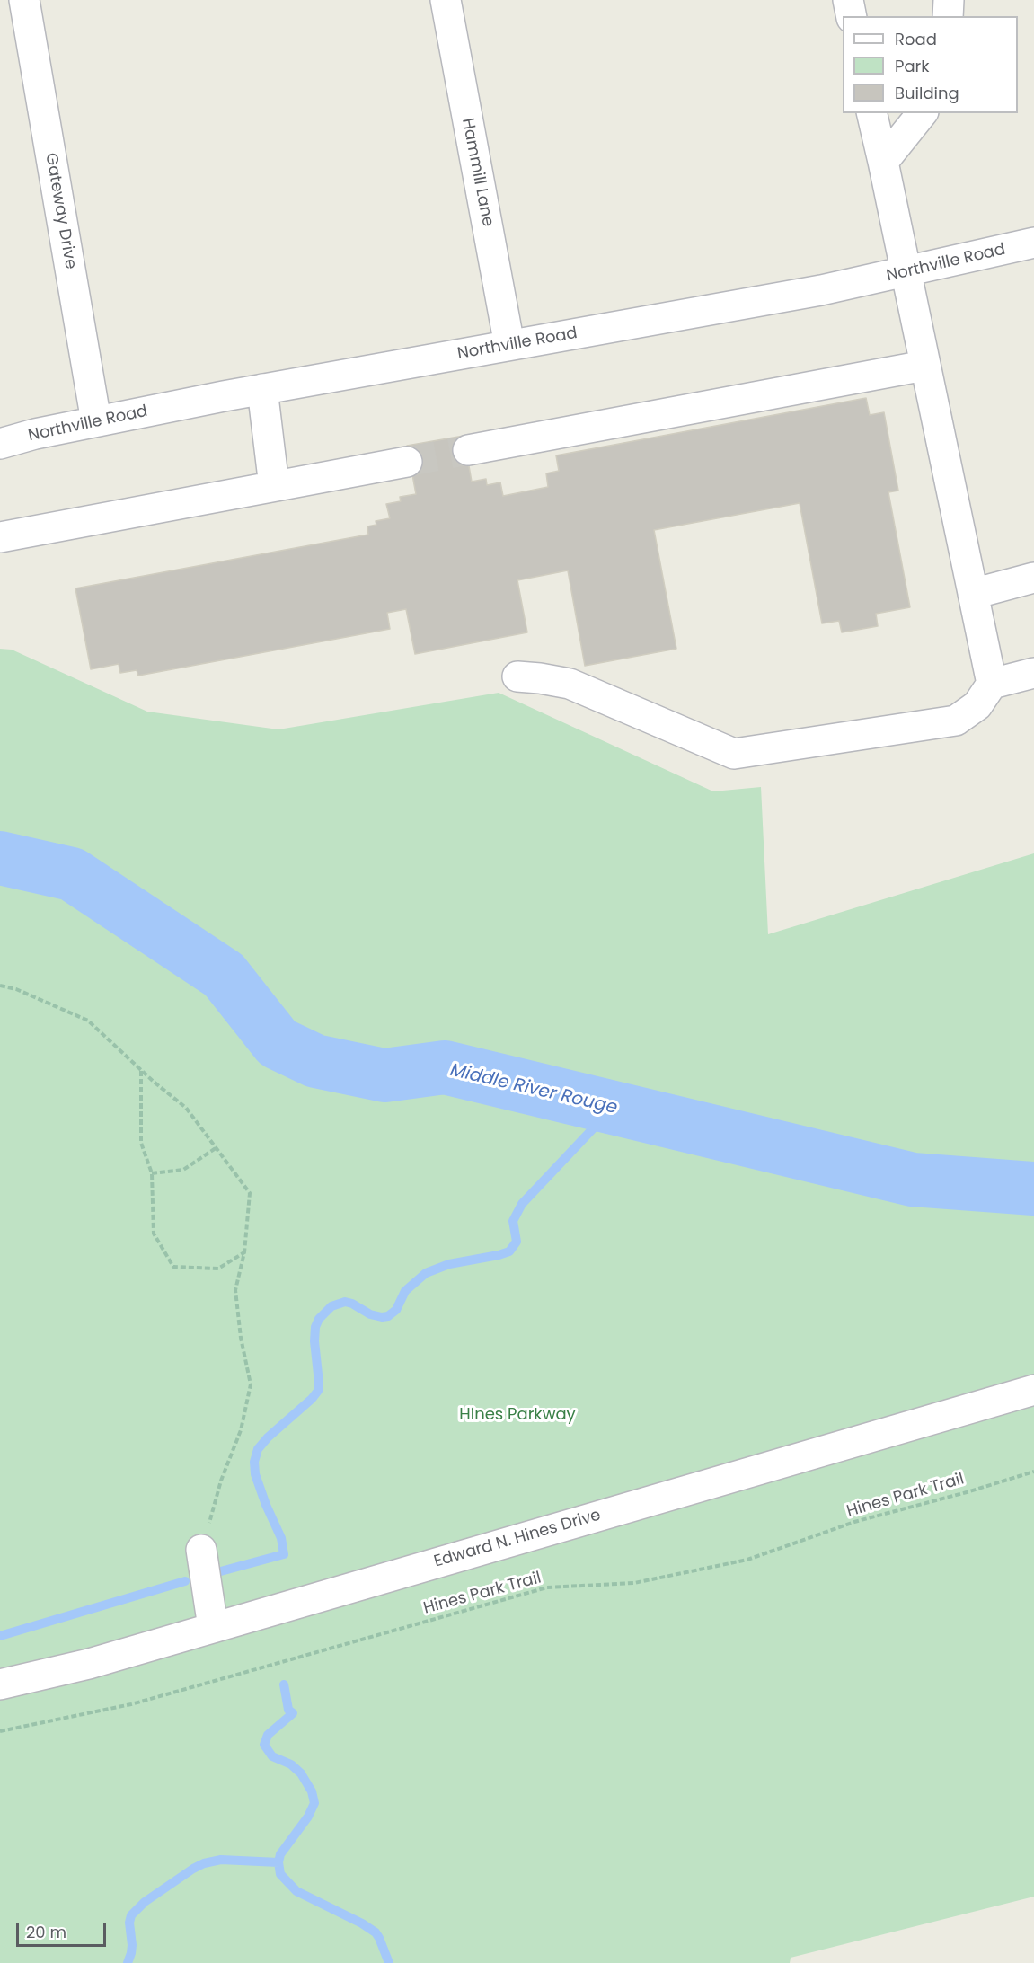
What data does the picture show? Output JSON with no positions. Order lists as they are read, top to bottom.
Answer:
{
  "streets": {
    "street": [
      "Hammill Lane",
      "Gateway Drive",
      "Northville Road",
      "Edward N. Hines Drive"
    ],
    "path": ["Hines Park Trail"]
  },
  "crossings": [
    ["Hammill Lane", "Northville Road"],
    ["Gateway Drive", "Northville Road"]
  ],
  "water": ["Middle River Rouge"],
  "parks": ["Hines Parkway"],
  "legend": ["Road", "Park", "Building"],
  "scale_bar": "20 m"
}
